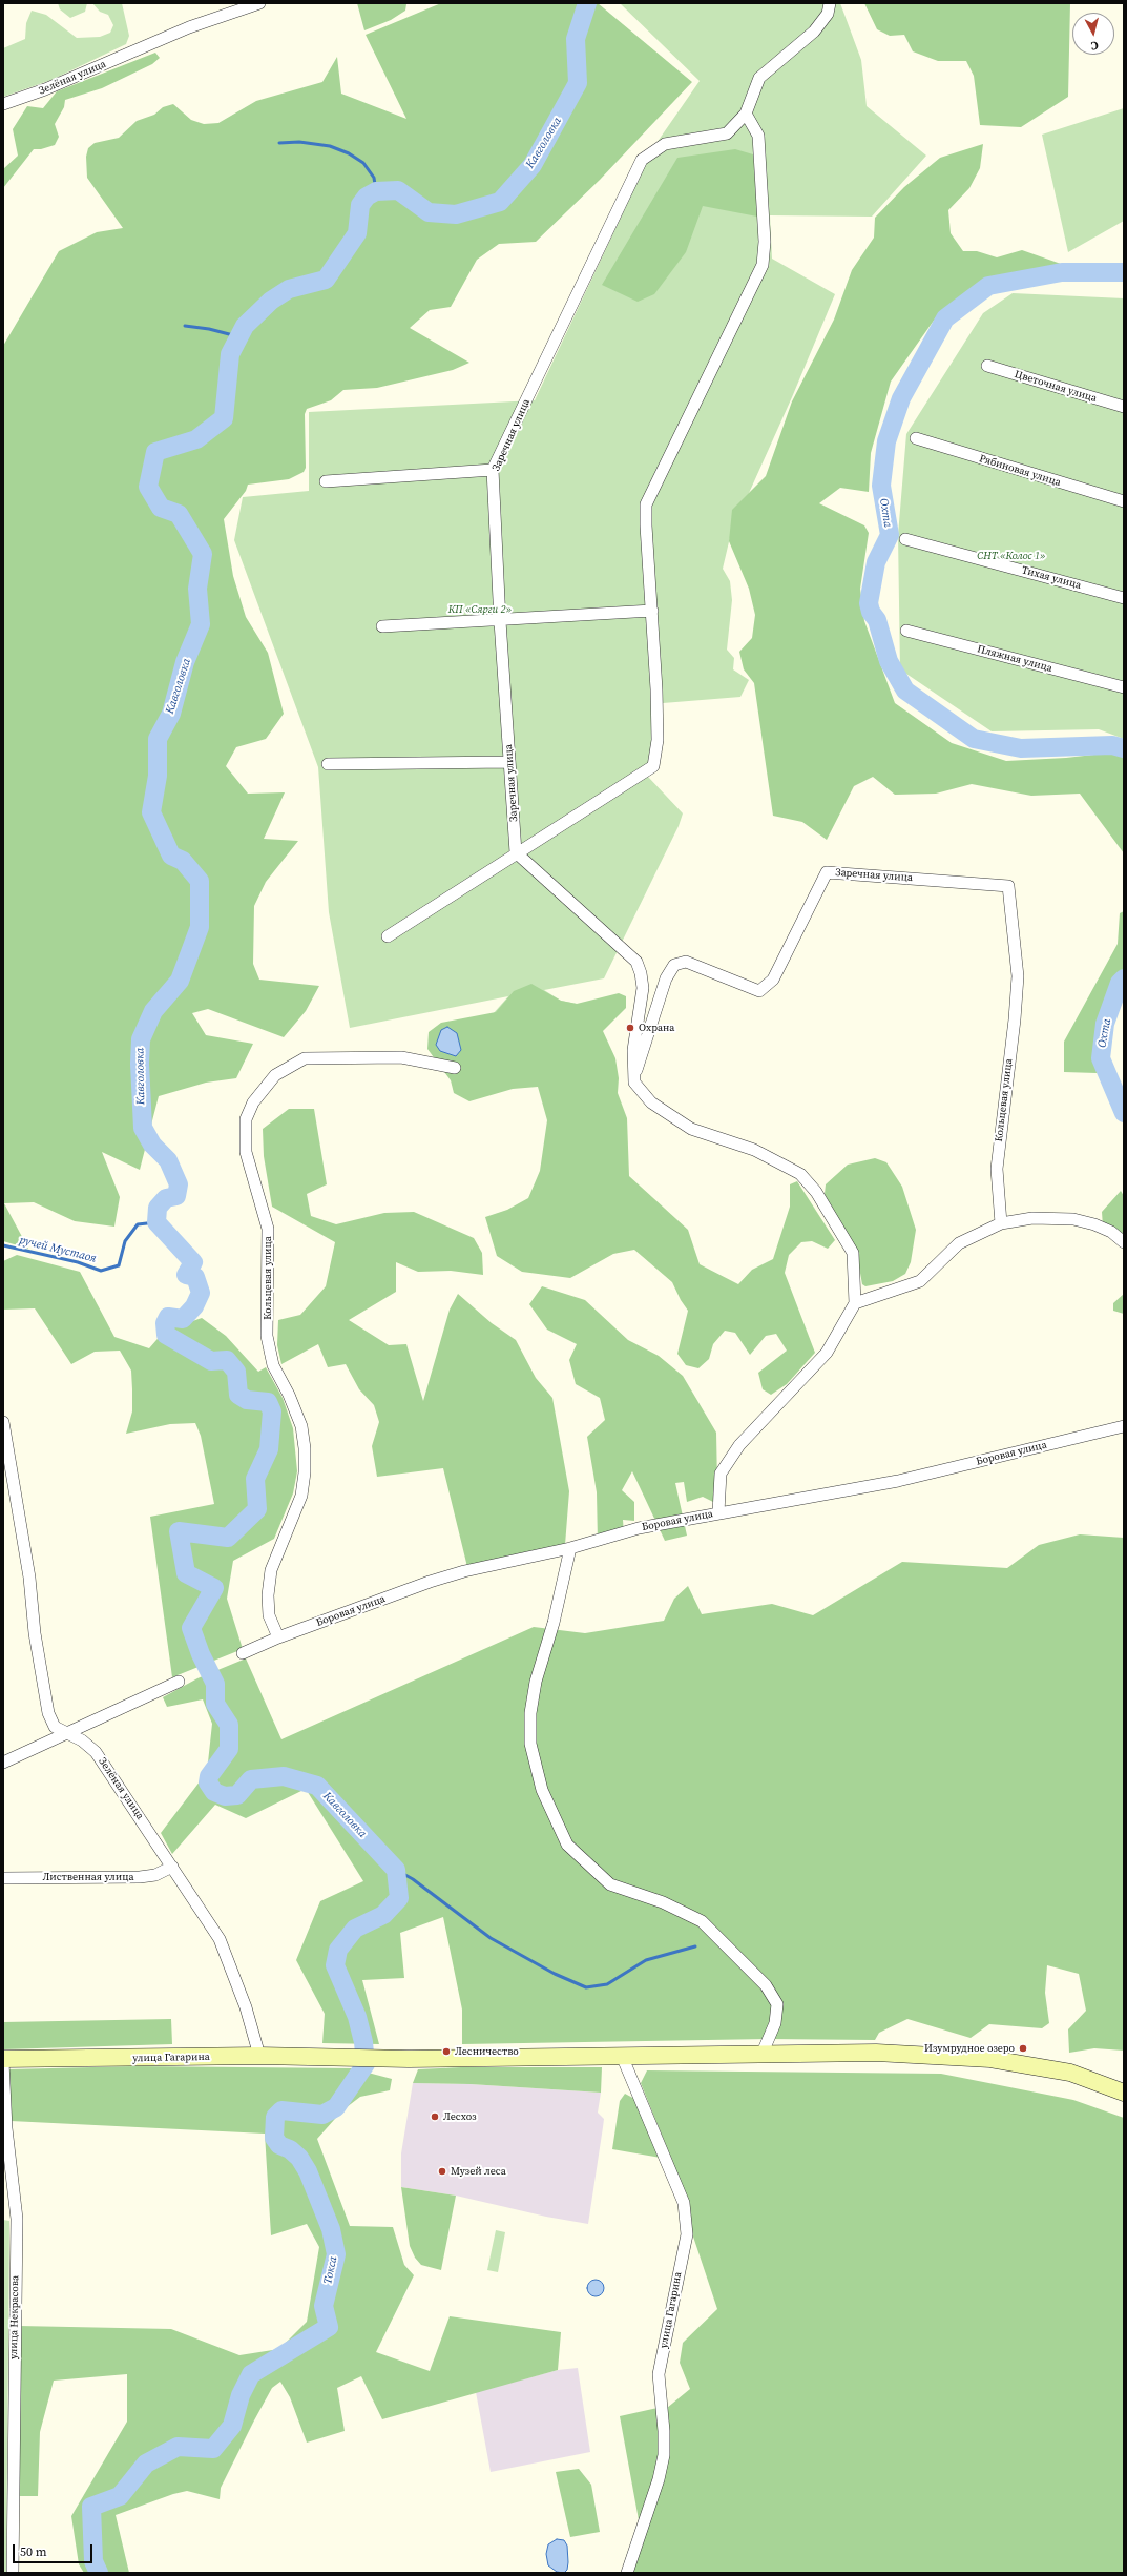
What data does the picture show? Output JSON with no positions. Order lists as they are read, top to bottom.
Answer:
{
  "streets": {
    "main road": ["улица Гагарина"],
    "street": [
      "Зелёная улица",
      "Цветочная улица",
      "Заречная улица",
      "Рябиновая улица",
      "Тихая улица",
      "Пляжная улица",
      "Кольцевая улица",
      "Боровая улица",
      "Лиственная улица",
      "улица Некрасова"
    ]
  },
  "crossings": [
    ["Зелёная улица", "Лиственная улица"],
    ["Зелёная улица", "улица Гагарина"],
    ["Заречная улица", "Кольцевая улица"],
    ["Кольцевая улица", "Боровая улица"]
  ],
  "water": [
    "Кавголовка",
    "Охта",
    "ручей Мустаоя",
    "Токса"
  ],
  "parks": ["СНТ «Колос 1»", "КП «Сярги 2»"],
  "places": [
    "Охрана",
    "Изумрудное озеро",
    "Лесничество",
    "Лесхоз",
    "Музей леса"
  ],
  "scale_bar": "50 m",
  "north": "bottom"
}
